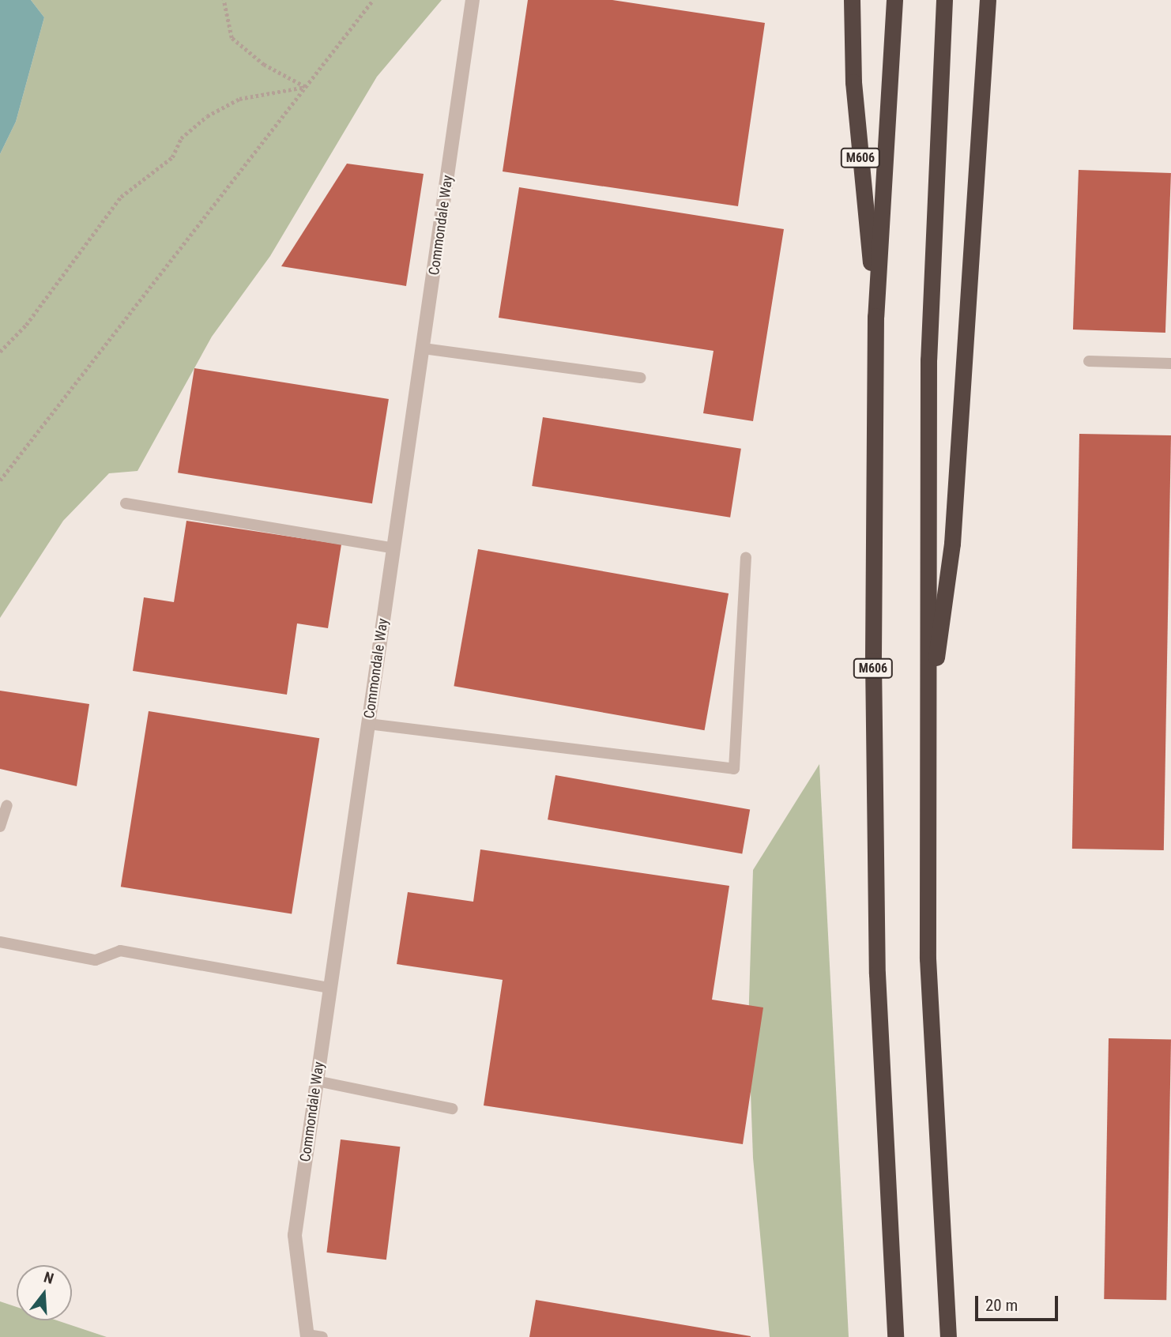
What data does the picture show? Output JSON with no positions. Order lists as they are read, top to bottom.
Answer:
{
  "streets": {
    "highway": ["M606"],
    "street": ["Commondale Way"]
  },
  "scale_bar": "20 m",
  "north": "top"
}
